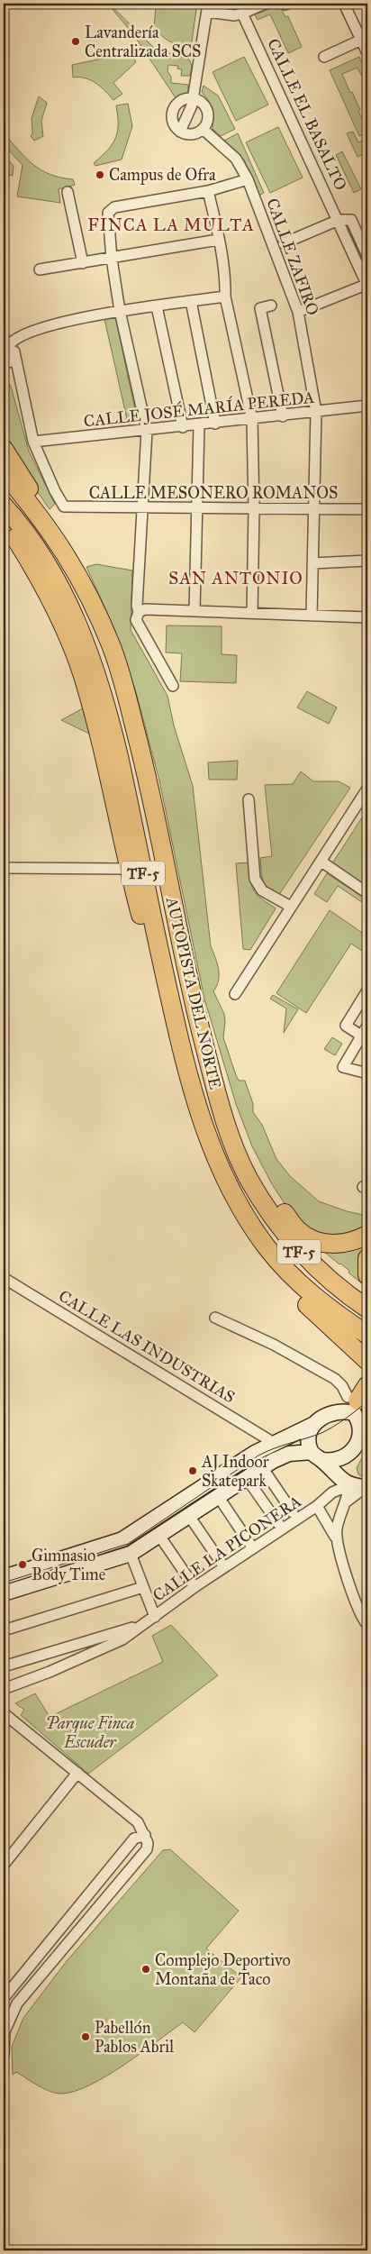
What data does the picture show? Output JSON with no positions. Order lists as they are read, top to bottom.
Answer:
{
  "streets": {
    "highway": ["TF-5", "AUTOPISTA DEL NORTE"],
    "street": [
      "CALLE EL BASALTO",
      "CALLE ZAFIRO",
      "CALLE JOSÉ MARÍA PEREDA",
      "CALLE MESONERO ROMANOS",
      "CALLE LAS INDUSTRIAS",
      "CALLE LA PICONERA"
    ]
  },
  "crossings": [
    ["CALLE ZAFIRO", "CALLE JOSÉ MARÍA PEREDA"],
    ["CALLE ZAFIRO", "CALLE MESONERO ROMANOS"],
    ["CALLE JOSÉ MARÍA PEREDA", "CALLE MESONERO ROMANOS"]
  ],
  "districts": ["FINCA LA MULTA", "SAN ANTONIO"],
  "parks": ["Parque Finca Escuder"],
  "places": [
    "Lavandería Centralizada SCS",
    "Campus de Ofra",
    "AJ Indoor Skatepark",
    "Gimnasio Body Time",
    "Complejo Deportivo Montaña de Taco",
    "Pabellón Pablos Abril"
  ]
}
